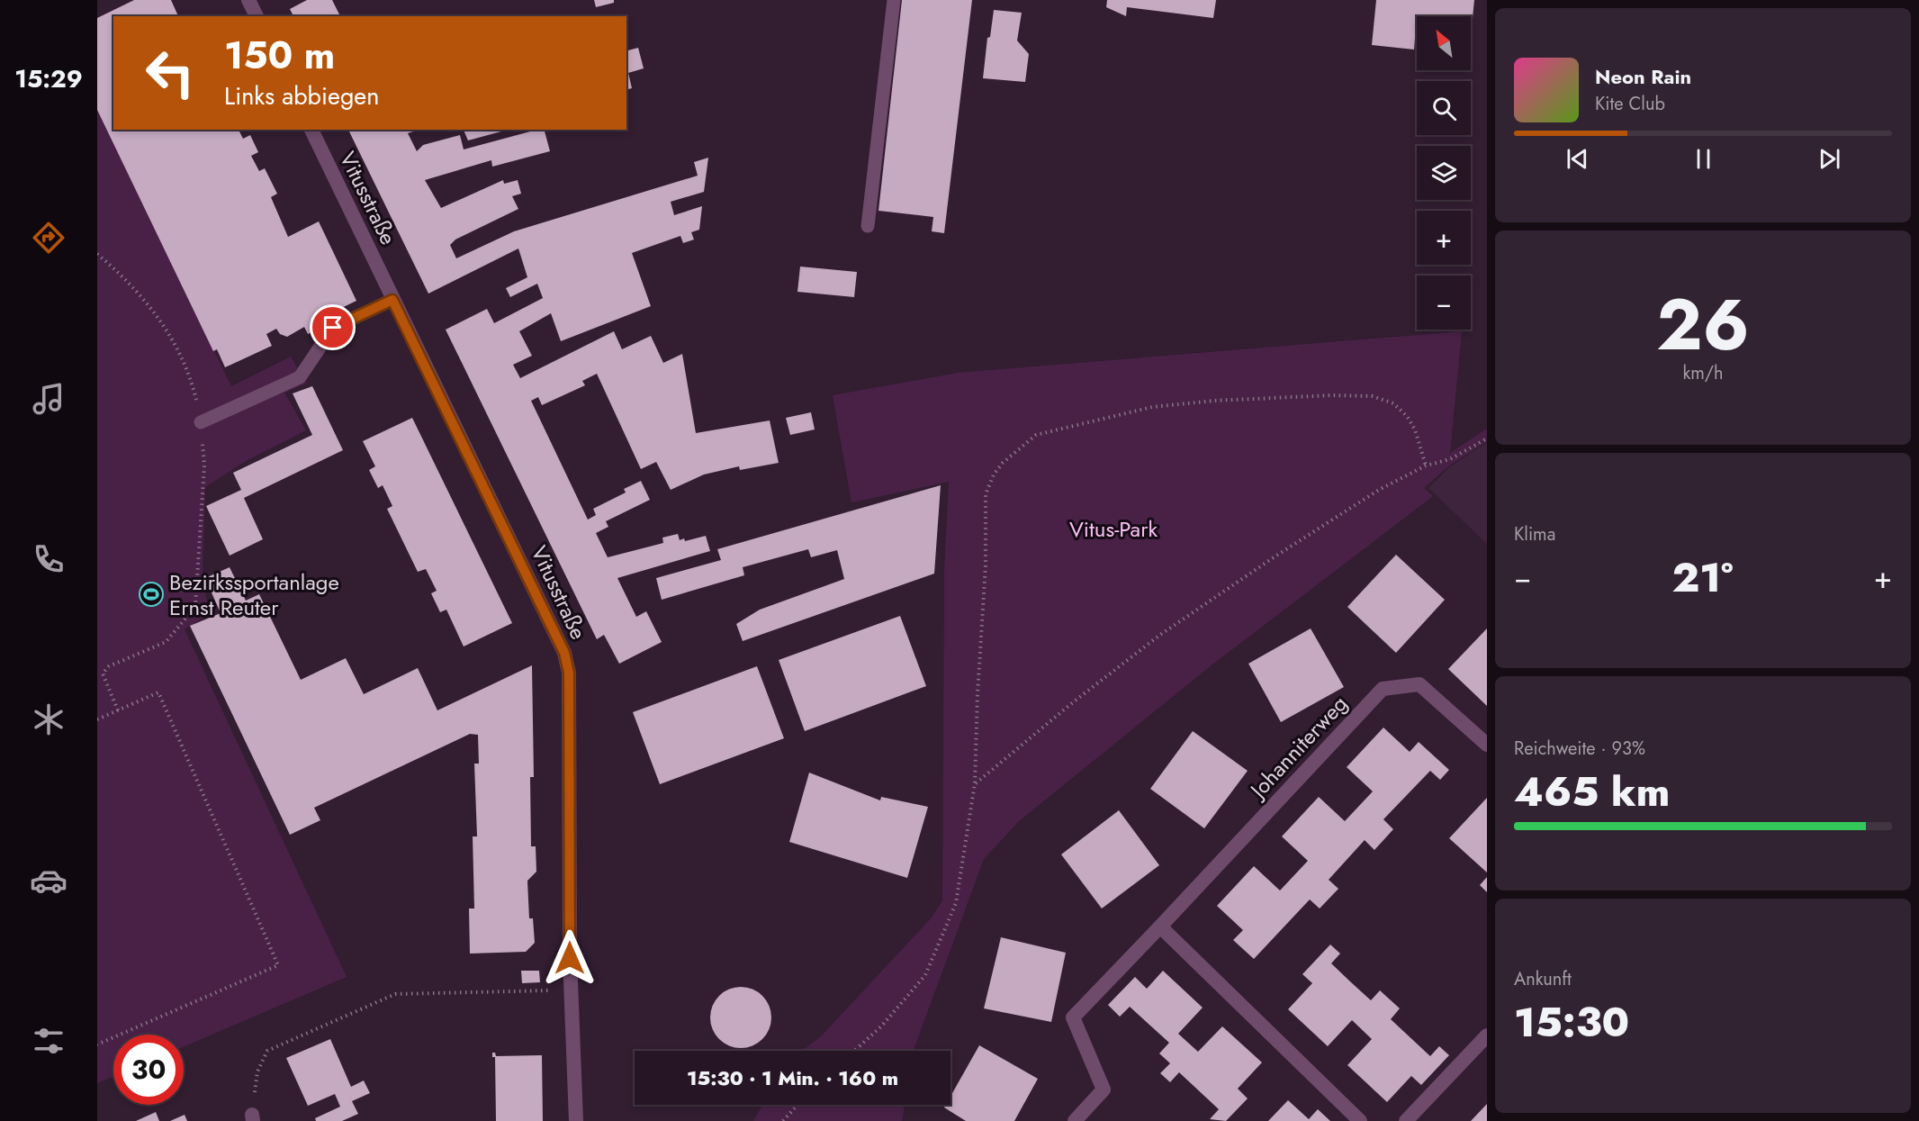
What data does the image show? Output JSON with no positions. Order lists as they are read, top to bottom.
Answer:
{
  "streets": {
    "street": ["Vitusstraße", "Johanniterweg"]
  },
  "parks": ["Vitus-Park"],
  "places": {
    "sports": ["Bezirkssportanlage Ernst Reuter"]
  },
  "north": "top left",
  "page": {
    "tabs": "15:29",
    "map_buttons": ["+", "−"],
    "turn": ["150 m", "Links abbiegen"],
    "song": ["Neon Rain", "Kite Club"],
    "tile": [
      ["26", "km/h"],
      "Klima",
      ["Reichweite · 93%", "465 km"],
      ["Ankunft", "15:30"]
    ],
    "heat": ["−", "21°", "+"],
    "limit": "30",
    "trip": "15:30 · 1 Min. · 160 m"
  }
}
